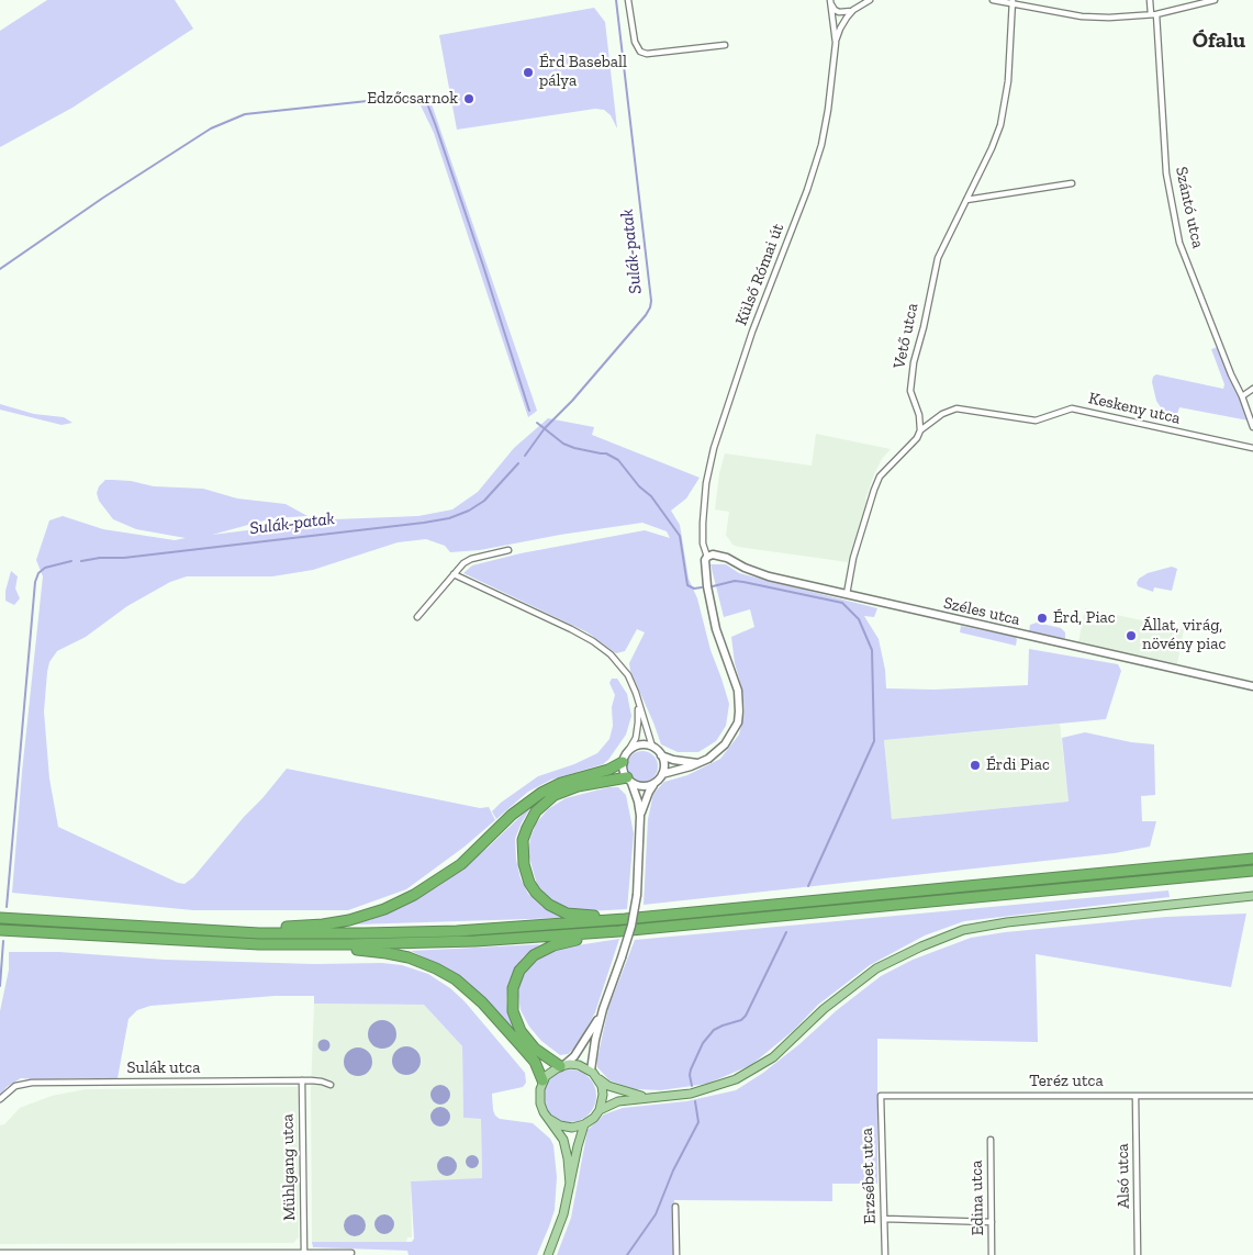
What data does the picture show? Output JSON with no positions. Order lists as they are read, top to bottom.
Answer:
{
  "streets": {
    "street": [
      "Szántó utca",
      "Külső Római út",
      "Vető utca",
      "Keskeny utca",
      "Széles utca",
      "Sulák utca",
      "Teréz utca",
      "Mühlgang utca",
      "Erzsébet utca",
      "Alsó utca",
      "Edina utca"
    ]
  },
  "crossings": [
    ["Külső Római út", "Széles utca"],
    ["Vető utca", "Keskeny utca"],
    ["Sulák utca", "Mühlgang utca"],
    ["Teréz utca", "Erzsébet utca"],
    ["Teréz utca", "Alsó utca"]
  ],
  "districts": ["Ófalu"],
  "water": ["Sulák-patak"],
  "places": [
    "Érd Baseball pálya",
    "Edzőcsarnok",
    "Érd, Piac",
    "Állat, virág, növény piac",
    "Érdi Piac"
  ]
}
